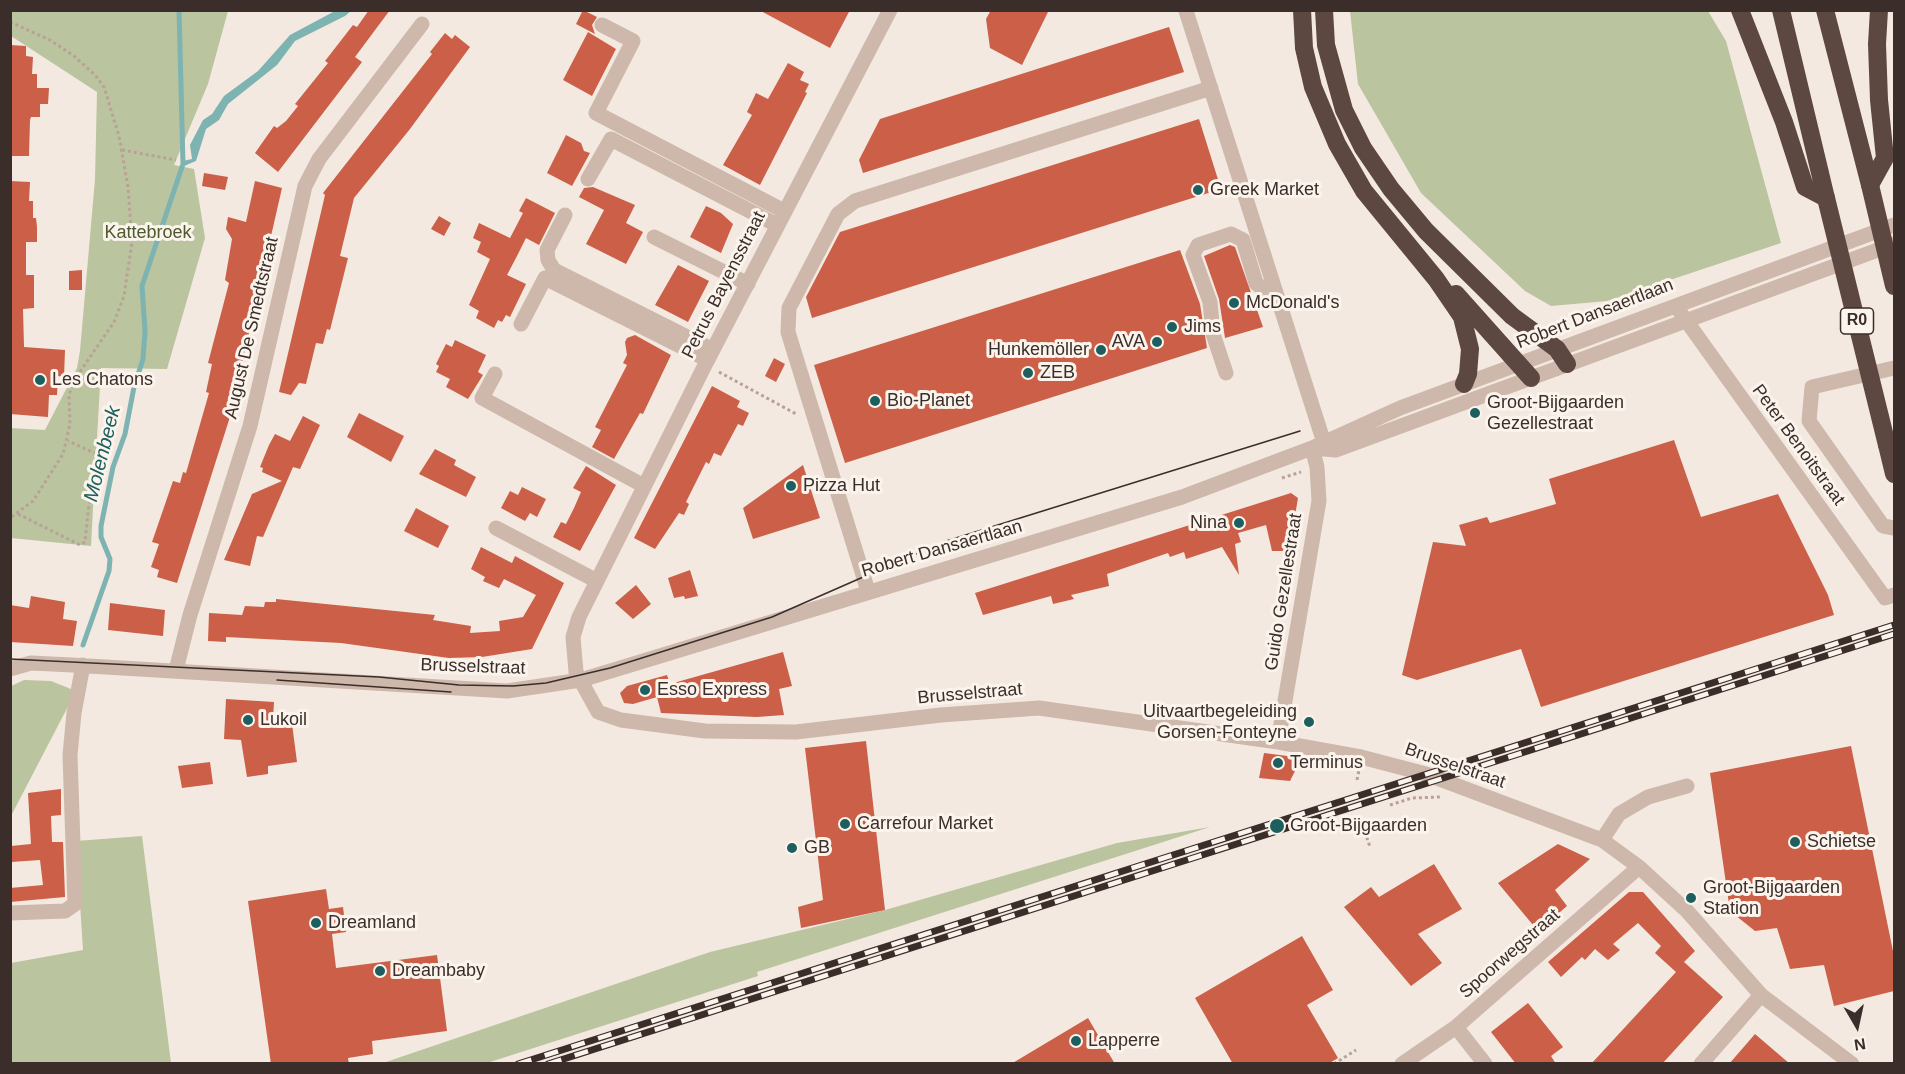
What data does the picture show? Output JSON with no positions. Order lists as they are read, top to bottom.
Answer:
{
  "streets": {
    "highway": ["R0"],
    "street": [
      "Petrus Bayensstraat",
      "Robert Dansaertlaan",
      "August De Smedtstraat",
      "Peter Benoitstraat",
      "Guido Gezellestraat",
      "Brusselstraat",
      "Spoorwegstraat"
    ]
  },
  "crossings": [
    ["Petrus Bayensstraat", "Robert Dansaertlaan"],
    ["Petrus Bayensstraat", "Brusselstraat"],
    ["Robert Dansaertlaan", "Peter Benoitstraat"],
    ["Robert Dansaertlaan", "Guido Gezellestraat"],
    ["Robert Dansaertlaan", "Brusselstraat"],
    ["August De Smedtstraat", "Brusselstraat"],
    ["Guido Gezellestraat", "Brusselstraat"],
    ["Brusselstraat", "Spoorwegstraat"]
  ],
  "water": ["Molenbeek"],
  "parks": ["Kattebroek"],
  "places": [
    "Greek Market",
    "McDonald's",
    "Jims",
    "AVA",
    "Hunkemöller",
    "ZEB",
    "Les Chatons",
    "Bio-Planet",
    "Groot-Bijgaarden Gezellestraat",
    "Pizza Hut",
    "Nina",
    "Esso Express",
    "Lukoil",
    "Uitvaartbegeleiding Gorsen-Fonteyne",
    "Terminus",
    "Carrefour Market",
    "Groot-Bijgaarden",
    "Schietse",
    "GB",
    "Groot-Bijgaarden Station",
    "Dreamland",
    "Dreambaby",
    "Lapperre"
  ],
  "north": "bottom"
}
